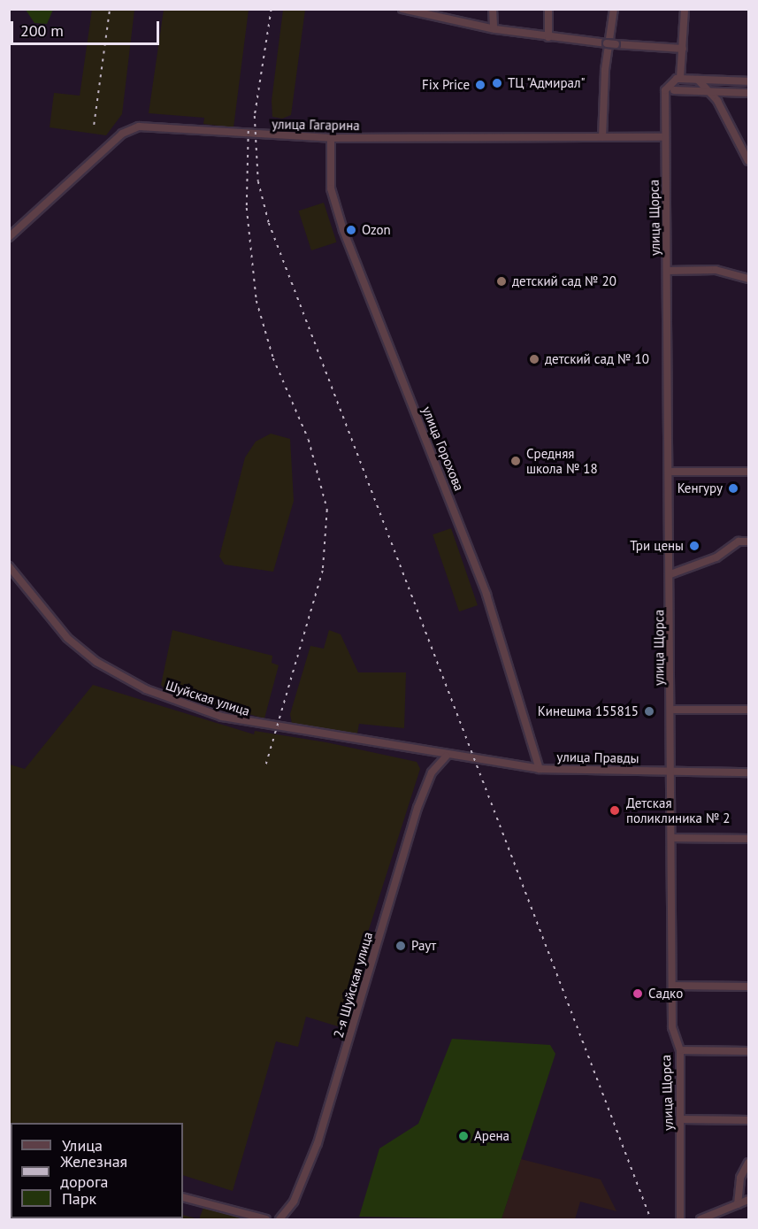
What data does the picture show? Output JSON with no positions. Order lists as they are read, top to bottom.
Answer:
{
  "streets": {
    "street": [
      "улица Гагарина",
      "улица Щорса",
      "улица Горохова",
      "Шуйская улица",
      "улица Правды",
      "2-я Шуйская улица"
    ]
  },
  "crossings": [
    ["улица Гагарина", "улица Щорса"],
    ["улица Гагарина", "улица Горохова"],
    ["улица Щорса", "улица Правды"],
    ["улица Горохова", "улица Правды"],
    ["Шуйская улица", "улица Правды"],
    ["Шуйская улица", "2-я Шуйская улица"],
    ["улица Правды", "2-я Шуйская улица"]
  ],
  "places": [
    "ТЦ \"Адмирал\"",
    "Fix Price",
    "Ozon",
    "детский сад № 20",
    "детский сад № 10",
    "Средняя школа № 18",
    "Кенгуру",
    "Три цены",
    "Кинешма 155815",
    "Детская поликлиника № 2",
    "Раут",
    "Садко",
    "Арена"
  ],
  "legend": ["Улица", "Железная дорога", "Парк"],
  "scale_bar": "200 m"
}
